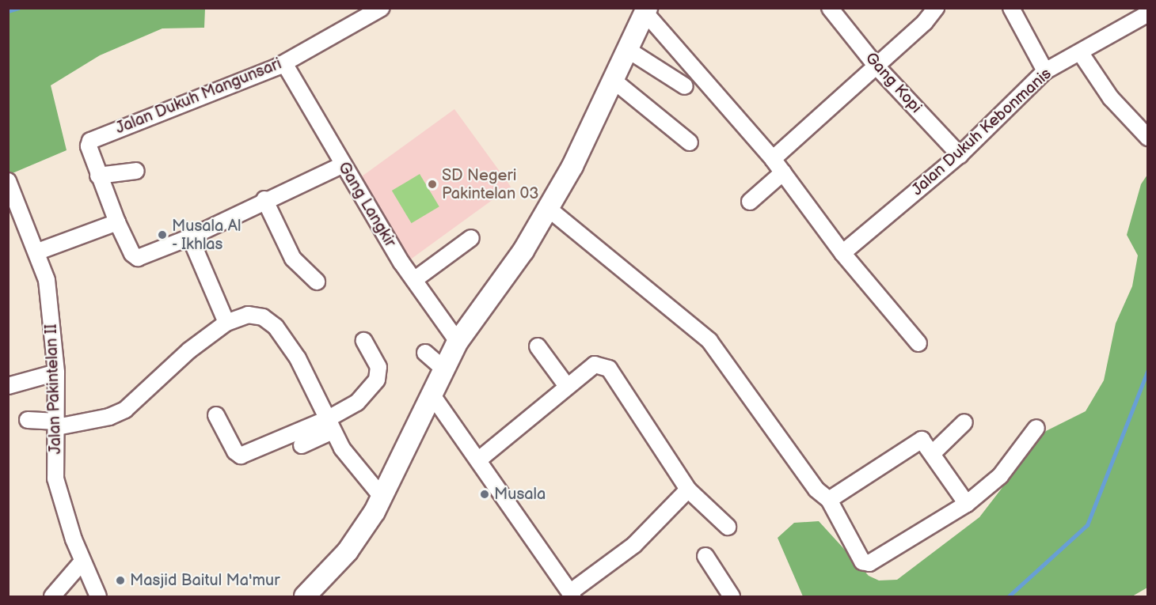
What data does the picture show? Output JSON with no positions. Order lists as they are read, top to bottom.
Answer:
{
  "streets": {
    "street": [
      "Gang Kopi",
      "Jalan Dukuh Mangunsari",
      "Jalan Dukuh Kebonmanis",
      "Gang Langkir",
      "Jalan Pakintelan II"
    ]
  },
  "crossings": [
    ["Gang Kopi", "Jalan Dukuh Kebonmanis"],
    ["Jalan Dukuh Mangunsari", "Gang Langkir"]
  ],
  "places": [
    "SD Negeri Pakintelan 03",
    "Musala Al - Ikhlas",
    "Musala",
    "Masjid Baitul Ma'mur"
  ]
}
